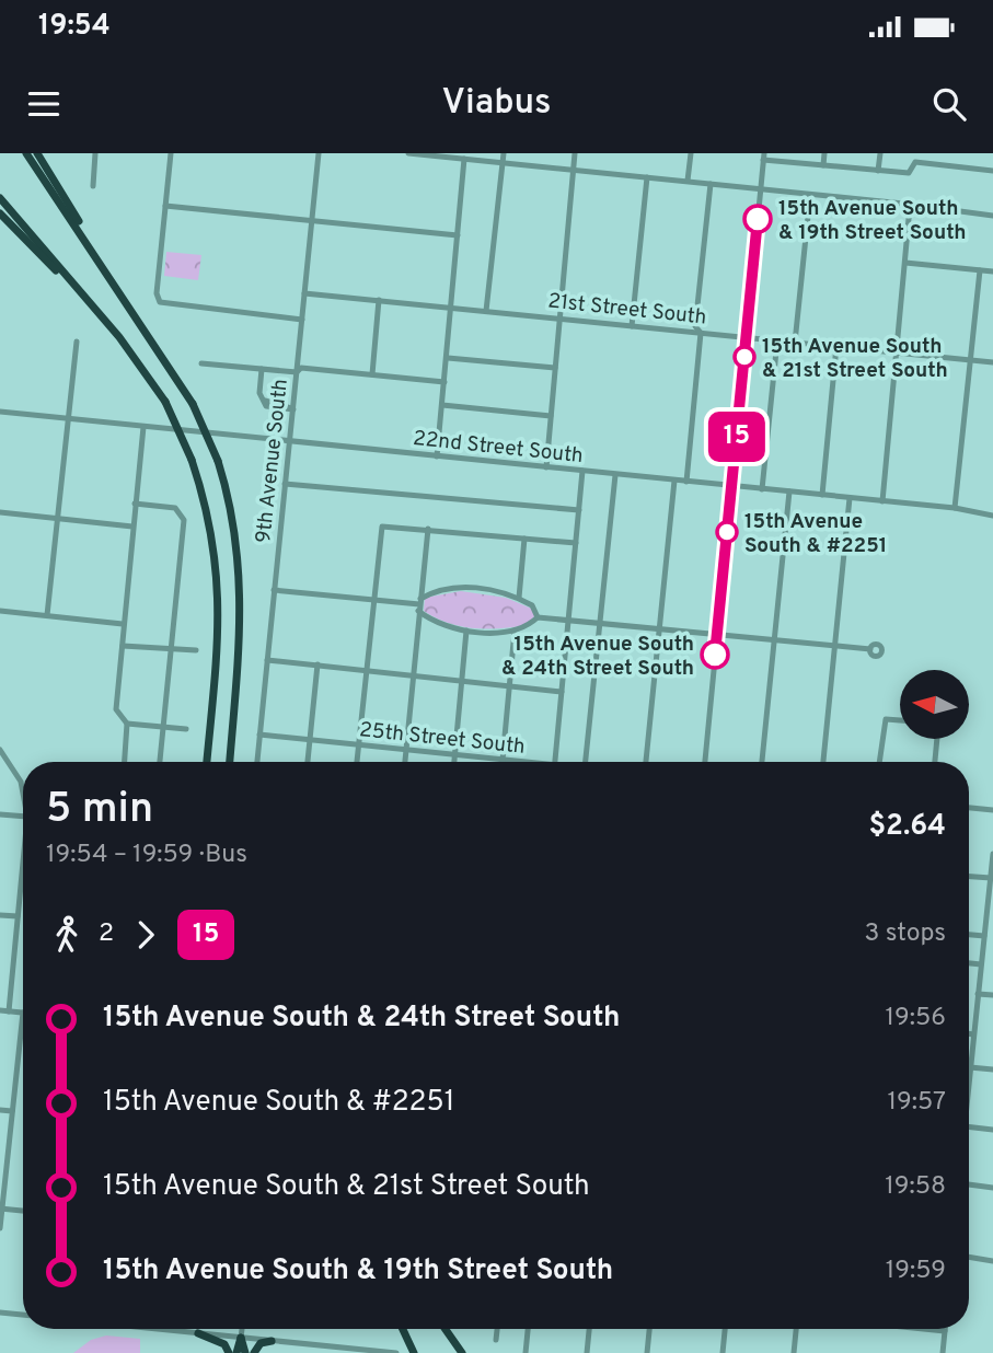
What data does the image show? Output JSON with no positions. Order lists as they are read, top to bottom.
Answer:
{
  "streets": {
    "street": [
      "21st Street South",
      "22nd Street South",
      "9th Avenue South",
      "25th Street South"
    ]
  },
  "crossings": [
    ["21st Street South", "9th Avenue South"],
    ["22nd Street South", "9th Avenue South"],
    ["9th Avenue South", "25th Street South"]
  ],
  "places": [
    "15th Avenue South & 19th Street South",
    "15th Avenue South & 21st Street South",
    "15th Avenue South & #2251",
    "15th Avenue South & 24th Street South"
  ],
  "lines": ["bus line 15"],
  "north": "left",
  "page": {
    "status": "19:54",
    "header": "Viabus",
    "on_map": "15",
    "heading": ["5 min", "19:54 – 19:59 · Bus", "$2.64"],
    "legs": ["2", "15", "3 stops"],
    "list": [
      {
        "name": "15th Avenue South & 24th Street South",
        "value": "19:56"
      },
      {
        "name": "15th Avenue South & #2251",
        "value": "19:57"
      },
      {
        "name": "15th Avenue South & 21st Street South",
        "value": "19:58"
      },
      {
        "name": "15th Avenue South & 19th Street South",
        "value": "19:59"
      }
    ]
  }
}
